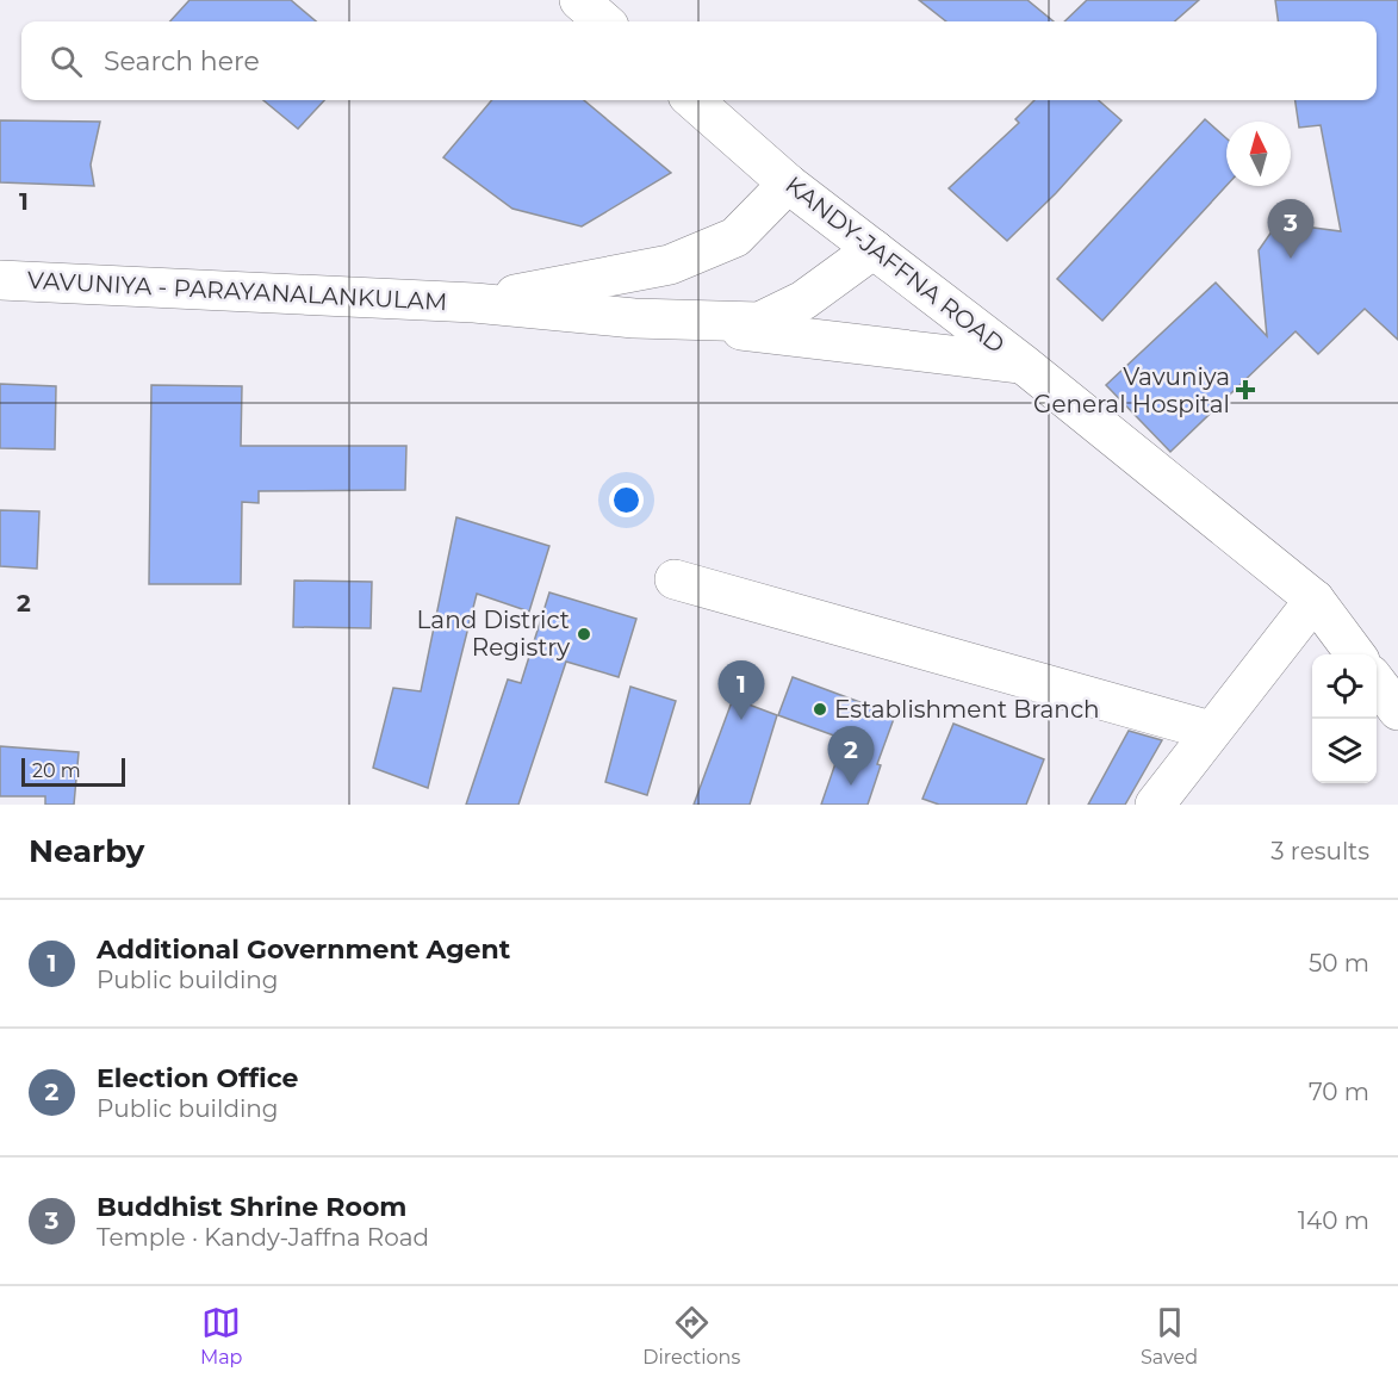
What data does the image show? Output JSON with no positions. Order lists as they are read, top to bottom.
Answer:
{
  "streets": {
    "main road": ["KANDY-JAFFNA ROAD", "VAVUNIYA - PARAYANALANKULAM"]
  },
  "places": {
    "health": ["Vavuniya General Hospital"],
    "other": ["Land District Registry", "Establishment Branch"]
  },
  "scale_bar": "20 m",
  "north": "top",
  "page": {
    "search": "Search here",
    "pins": ["3", "1", "2"],
    "scale": "20 m",
    "heading": ["Nearby", "3 results"],
    "list": [
      {
        "mark": "1",
        "name": "Additional Government Agent",
        "note": "Public building",
        "value": "50 m"
      },
      {
        "mark": "2",
        "name": "Election Office",
        "note": "Public building",
        "value": "70 m"
      },
      {
        "mark": "3",
        "name": "Buddhist Shrine Room",
        "note": "Temple · Kandy-Jaffna Road",
        "value": "140 m"
      }
    ],
    "nav": ["Map", "Directions", "Saved"]
  },
  "grid": {
    "rows": ["1", "2"]
  }
}
